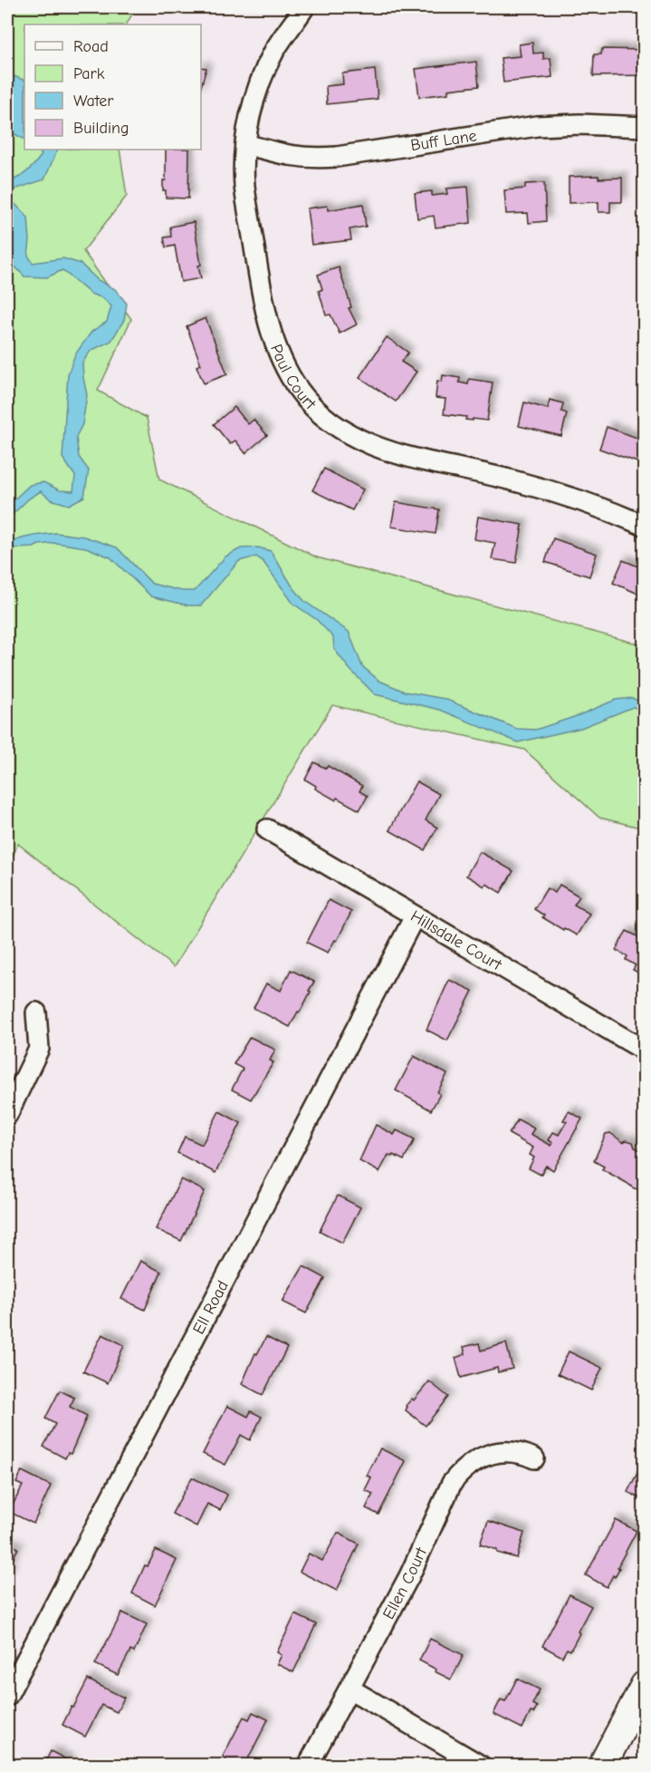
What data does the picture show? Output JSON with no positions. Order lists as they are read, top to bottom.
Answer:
{
  "streets": {
    "street": [
      "Buff Lane",
      "Paul Court",
      "Hillsdale Court",
      "Ell Road",
      "Ellen Court"
    ]
  },
  "crossings": [
    ["Buff Lane", "Paul Court"],
    ["Hillsdale Court", "Ell Road"]
  ],
  "legend": [
    "Road",
    "Park",
    "Water",
    "Building"
  ]
}
